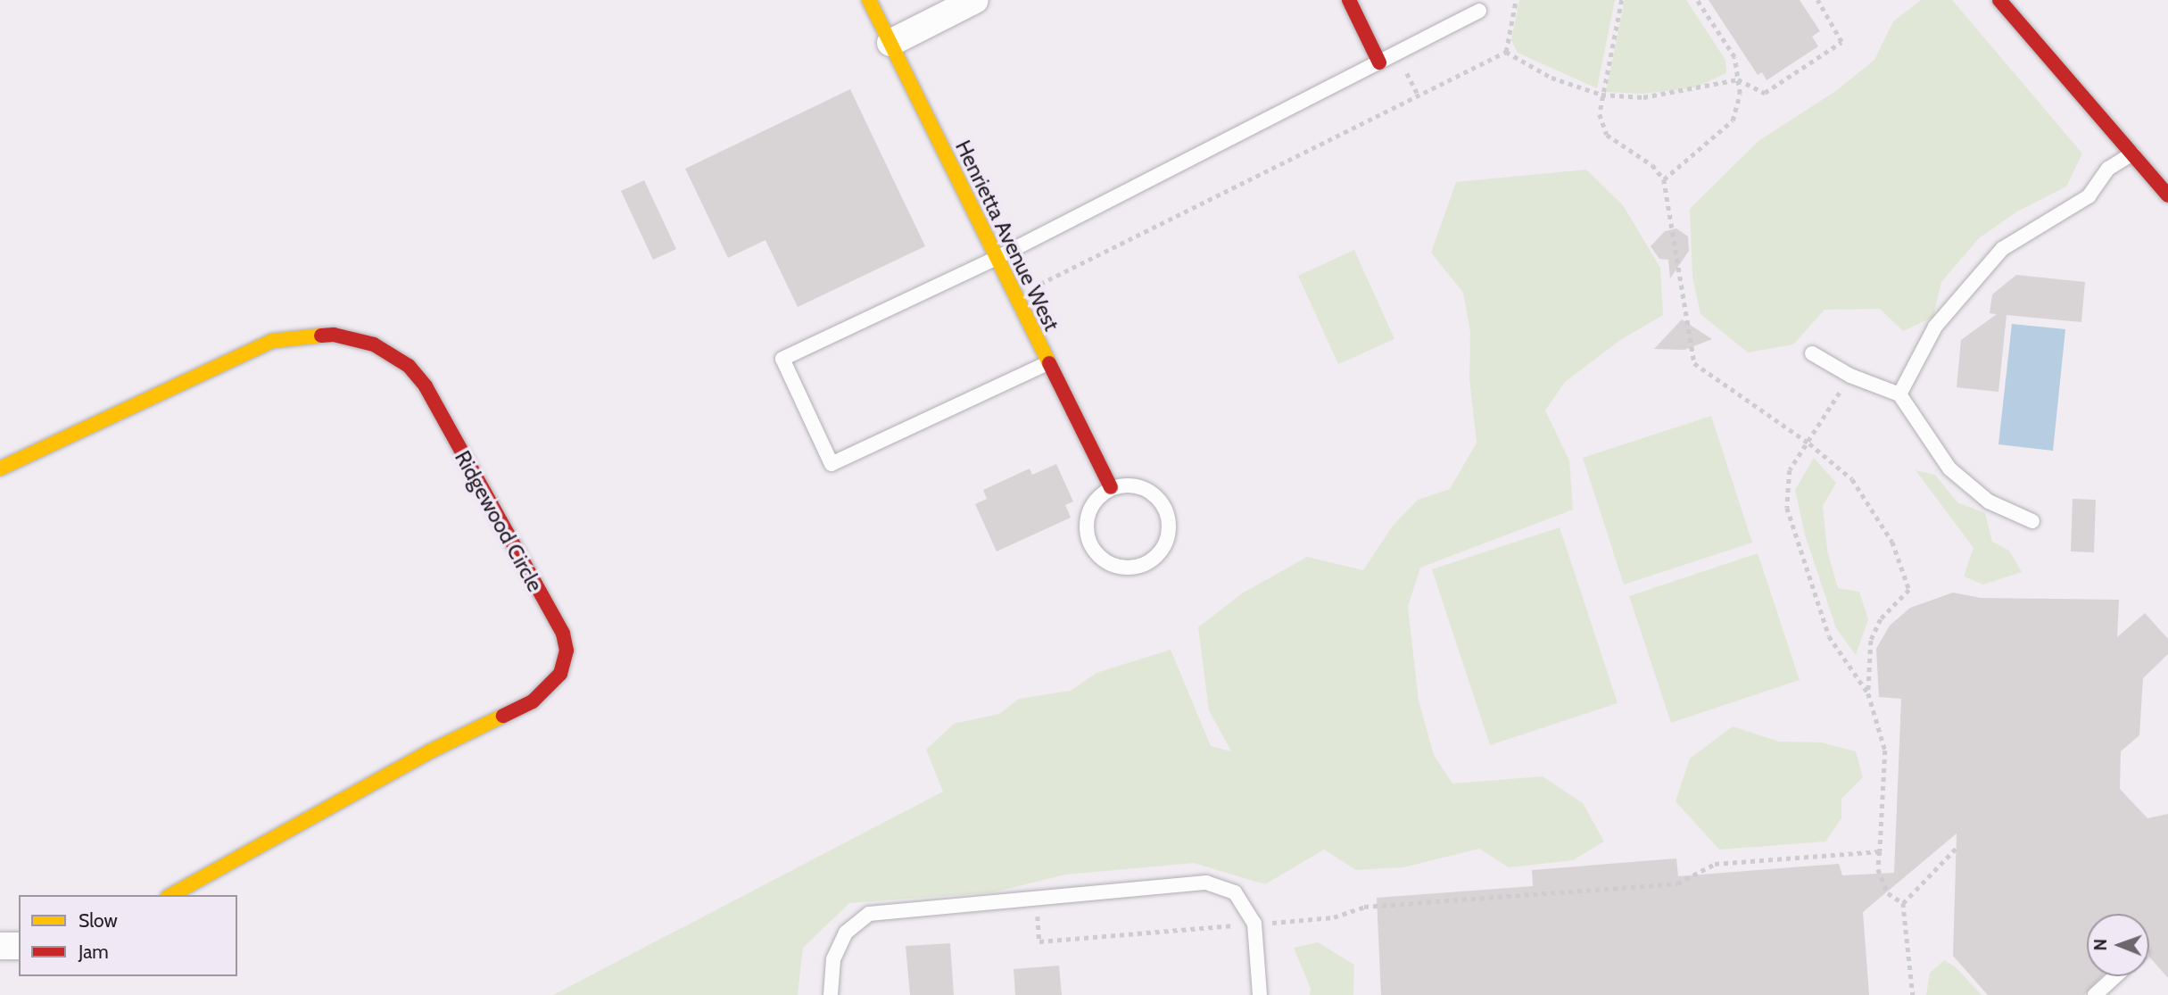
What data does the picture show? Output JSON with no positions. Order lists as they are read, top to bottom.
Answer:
{
  "streets": {
    "street": ["Henrietta Avenue West", "Ridgewood Circle"]
  },
  "legend": ["Slow", "Jam"],
  "north": "left"
}
